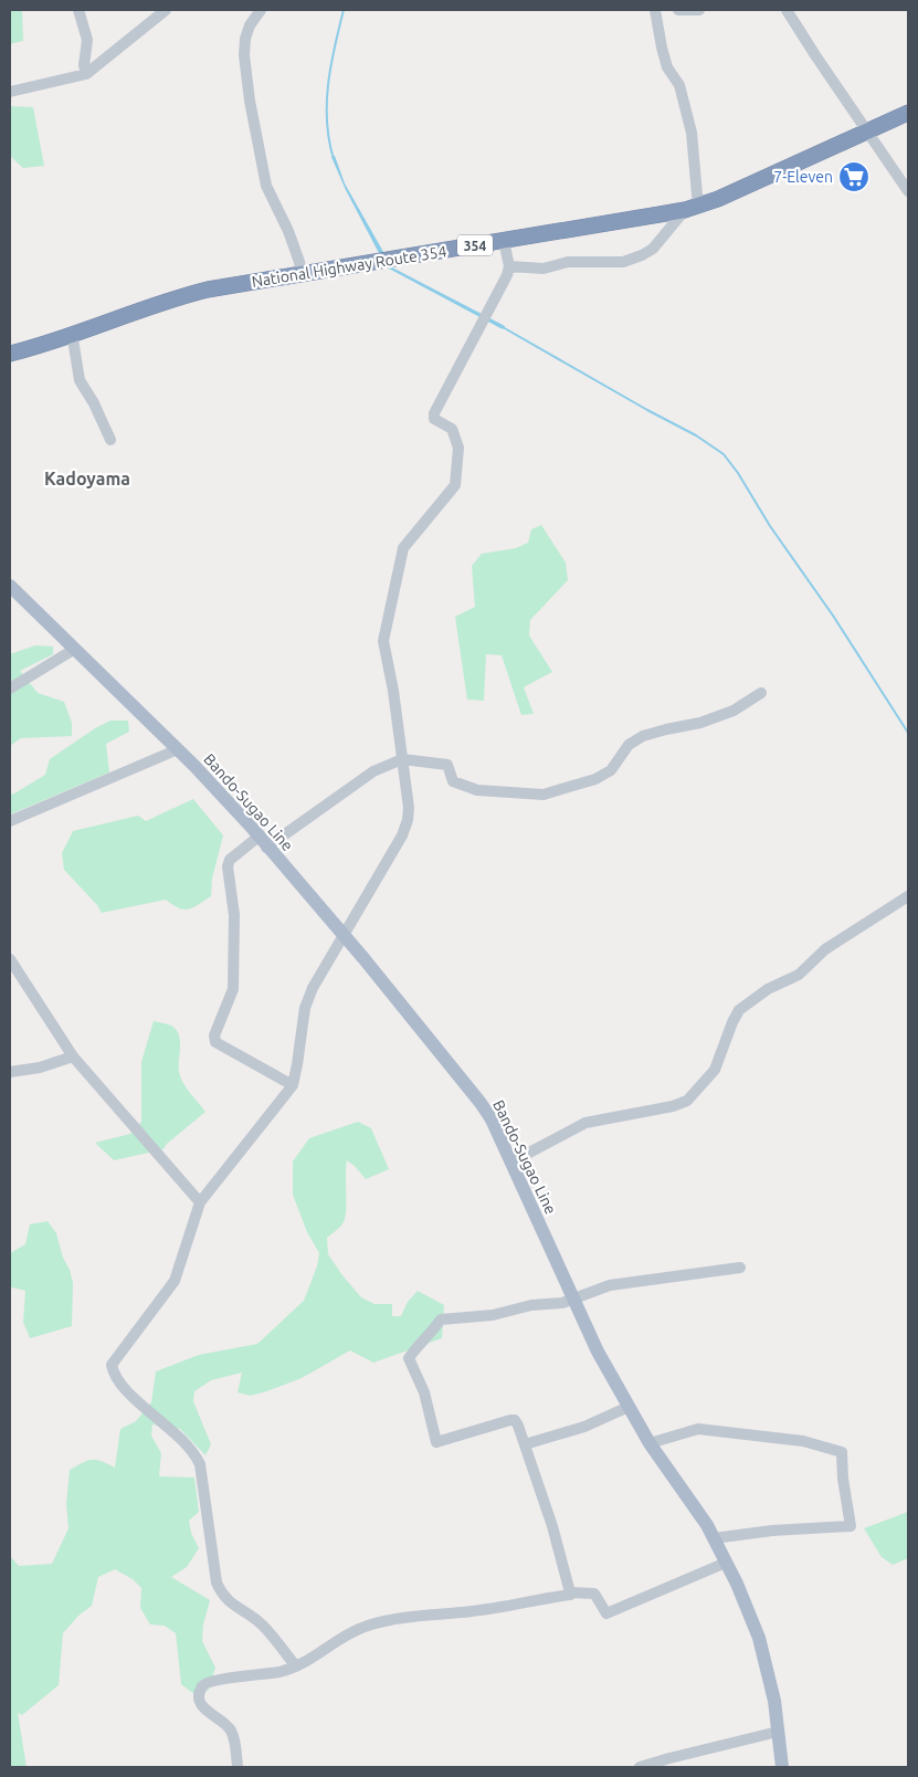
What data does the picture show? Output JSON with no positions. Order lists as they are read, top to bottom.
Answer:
{
  "streets": {
    "highway": ["354", "National Highway Route 354"],
    "main road": ["Bando-Sugao Line"]
  },
  "districts": ["Kadoyama"],
  "places": {
    "supermarket": ["7-Eleven"]
  }
}
